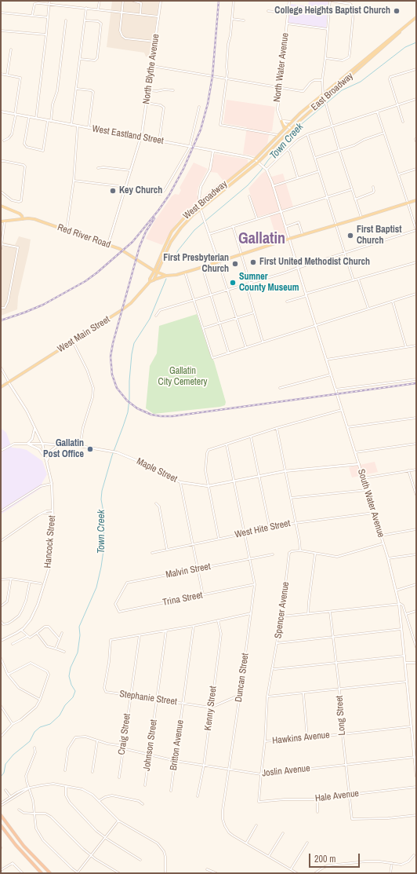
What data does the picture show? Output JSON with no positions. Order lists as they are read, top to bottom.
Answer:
{
  "streets": {
    "main road": [
      "East Broadway",
      "West Broadway",
      "Red River Road",
      "West Main Street"
    ],
    "street": [
      "North Water Avenue",
      "North Blythe Avenue",
      "West Eastland Street",
      "Maple Street",
      "South Water Avenue",
      "West Hite Street",
      "Hancock Street",
      "Malvin Street",
      "Trina Street",
      "Spencer Avenue",
      "Duncan Street",
      "Stephanie Street",
      "Kenny Street",
      "Long Street",
      "Craig Street",
      "Hawkins Avenue",
      "Johnson Street",
      "Britton Avenue",
      "Joslin Avenue",
      "Hale Avenue"
    ]
  },
  "crossings": [
    ["North Blythe Avenue", "West Eastland Street"],
    ["North Blythe Avenue", "Red River Road"],
    ["East Broadway", "West Broadway"],
    ["West Eastland Street", "West Broadway"],
    ["West Broadway", "Red River Road"],
    ["West Broadway", "West Main Street"],
    ["Maple Street", "South Water Avenue"],
    ["Maple Street", "Hancock Street"],
    ["Maple Street", "Duncan Street"],
    ["South Water Avenue", "West Hite Street"],
    ["South Water Avenue", "Hawkins Avenue"],
    ["South Water Avenue", "Joslin Avenue"],
    ["West Hite Street", "Duncan Street"],
    ["Malvin Street", "Trina Street"],
    ["Malvin Street", "Duncan Street"],
    ["Trina Street", "Duncan Street"],
    ["Spencer Avenue", "Hawkins Avenue"],
    ["Spencer Avenue", "Joslin Avenue"],
    ["Spencer Avenue", "Hale Avenue"],
    ["Duncan Street", "Joslin Avenue"],
    ["Stephanie Street", "Kenny Street"],
    ["Stephanie Street", "Craig Street"],
    ["Stephanie Street", "Johnson Street"],
    ["Stephanie Street", "Britton Avenue"],
    ["Kenny Street", "Joslin Avenue"],
    ["Long Street", "Hawkins Avenue"],
    ["Long Street", "Joslin Avenue"],
    ["Long Street", "Hale Avenue"],
    ["Craig Street", "Joslin Avenue"],
    ["Johnson Street", "Joslin Avenue"],
    ["Britton Avenue", "Joslin Avenue"]
  ],
  "districts": ["Gallatin"],
  "water": ["Town Creek"],
  "parks": ["Gallatin City Cemetery"],
  "places": [
    "College Heights Baptist Church",
    "Key Church",
    "First Baptist Church",
    "First United Methodist Church",
    "First Presbyterian Church",
    "Sumner County Museum",
    "Gallatin Post Office"
  ],
  "scale_bar": "200 m"
}
